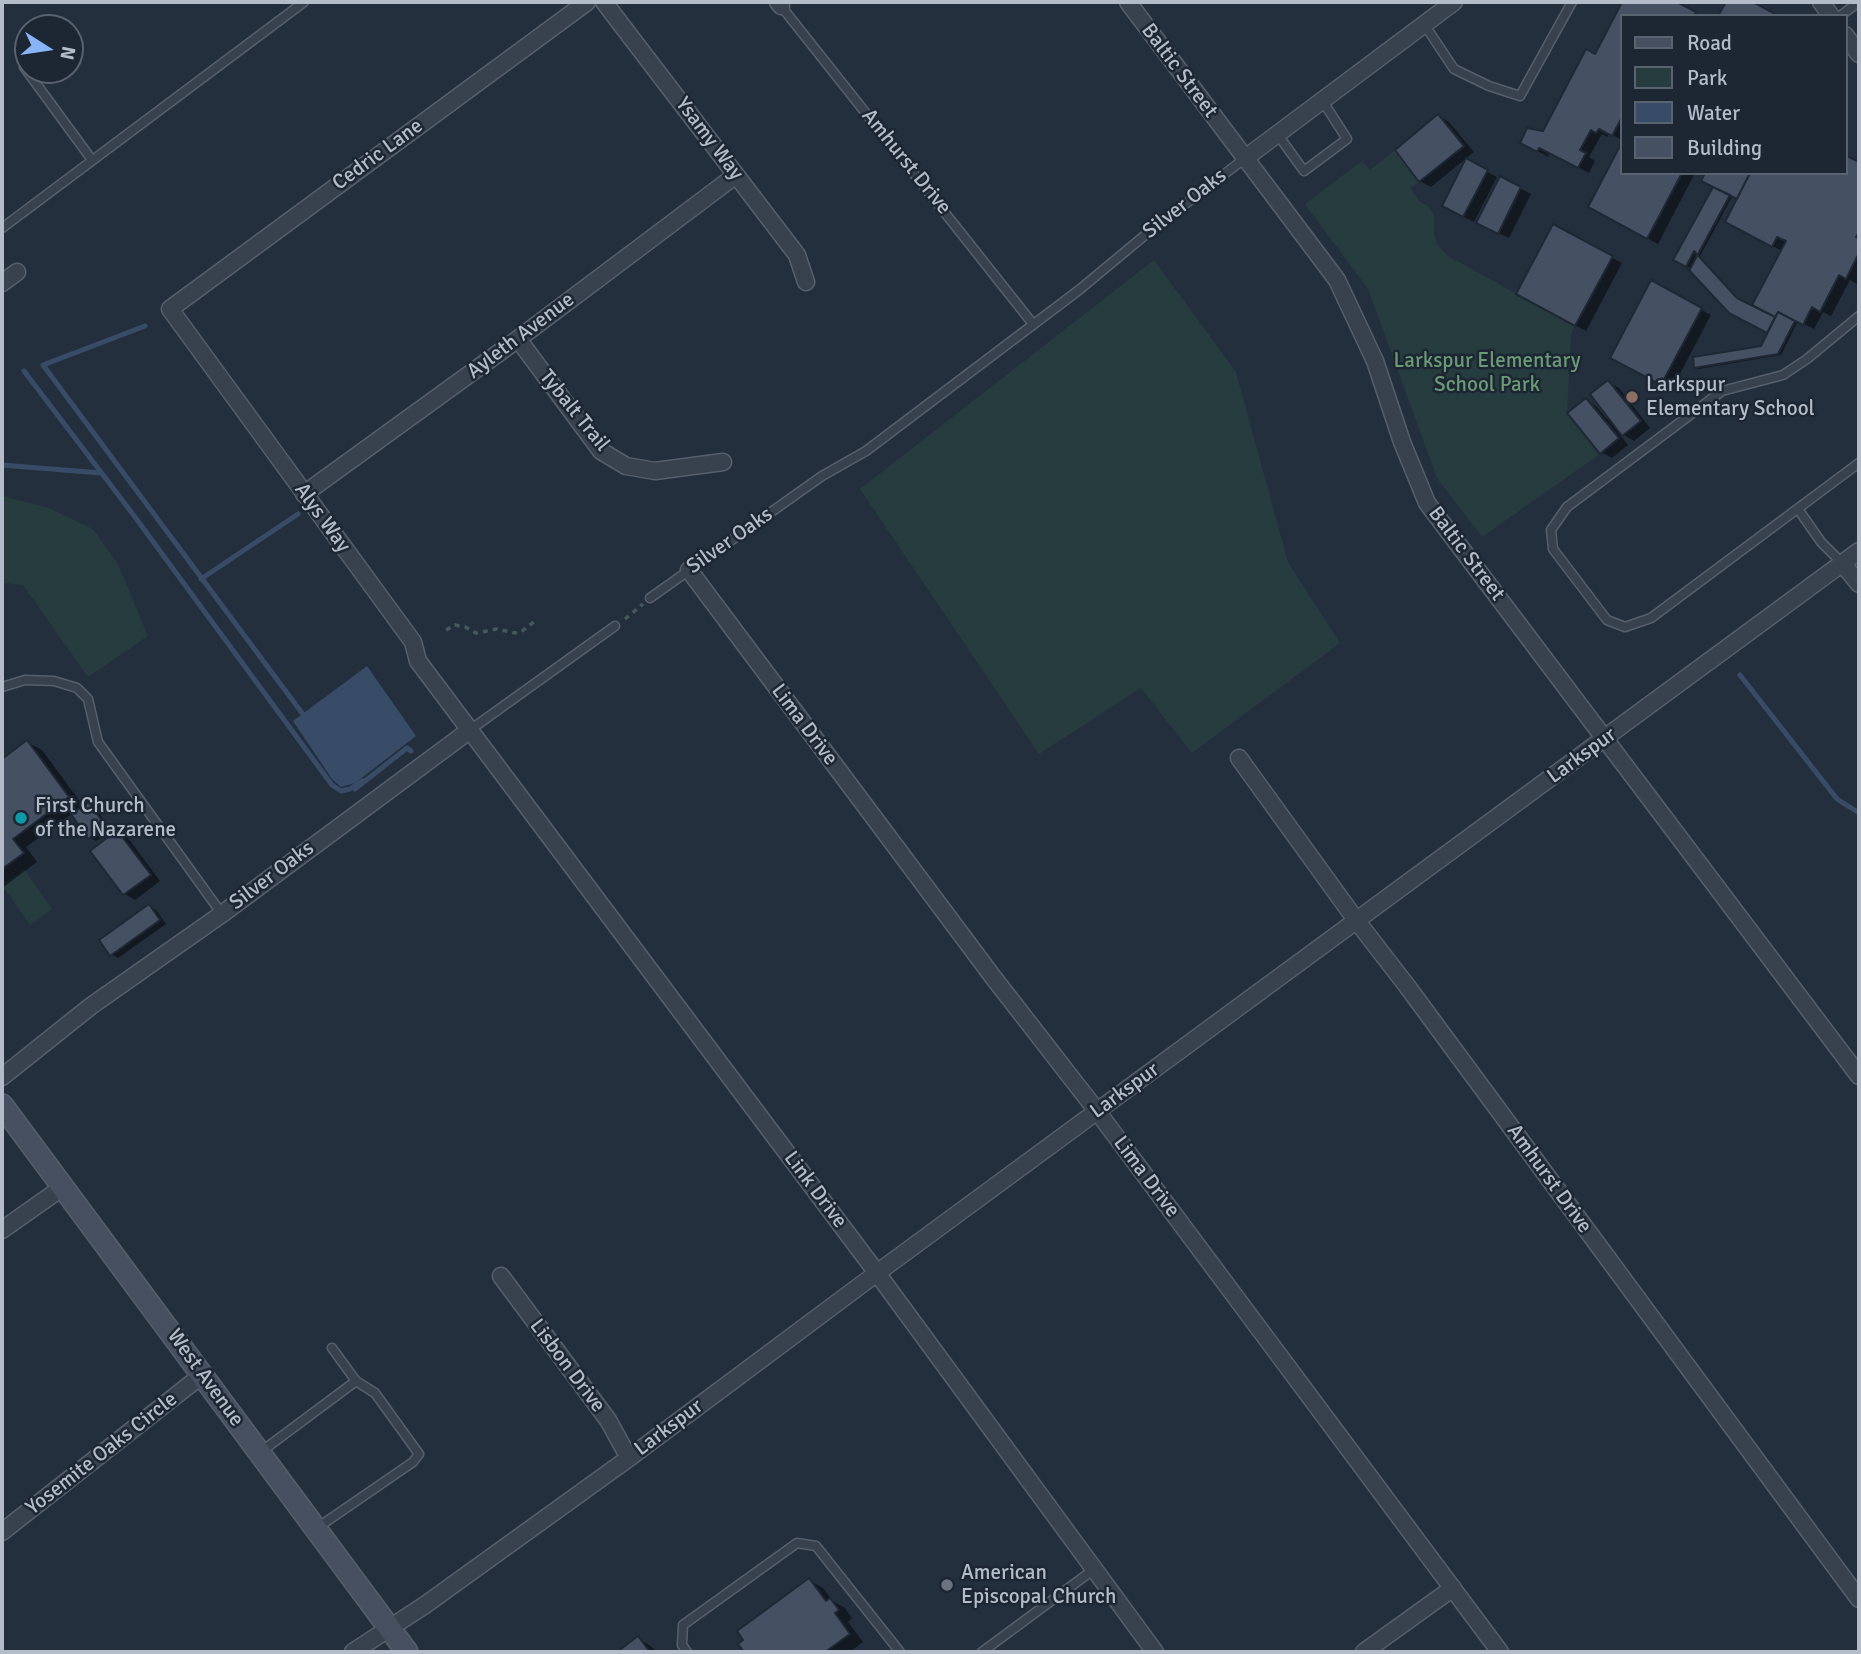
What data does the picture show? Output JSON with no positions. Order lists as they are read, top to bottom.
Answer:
{
  "streets": {
    "main road": ["West Avenue"],
    "street": [
      "Baltic Street",
      "Ysamy Way",
      "Cedric Lane",
      "Amhurst Drive",
      "Silver Oaks",
      "Ayleth Avenue",
      "Tybalt Trail",
      "Alys Way",
      "Lima Drive",
      "Larkspur",
      "Link Drive",
      "Lisbon Drive",
      "Yosemite Oaks Circle"
    ]
  },
  "crossings": [
    ["Baltic Street", "Silver Oaks"],
    ["Baltic Street", "Larkspur"],
    ["Ysamy Way", "Ayleth Avenue"],
    ["Cedric Lane", "Alys Way"],
    ["Amhurst Drive", "Silver Oaks"],
    ["Amhurst Drive", "Larkspur"],
    ["Silver Oaks", "Alys Way"],
    ["Silver Oaks", "Lima Drive"],
    ["Silver Oaks", "Link Drive"],
    ["Ayleth Avenue", "Tybalt Trail"],
    ["Ayleth Avenue", "Alys Way"],
    ["Alys Way", "Link Drive"],
    ["Lima Drive", "Larkspur"],
    ["Larkspur", "Link Drive"],
    ["Larkspur", "Lisbon Drive"],
    ["Larkspur", "West Avenue"],
    ["West Avenue", "Yosemite Oaks Circle"]
  ],
  "parks": ["Larkspur Elementary School Park"],
  "places": ["Larkspur Elementary School", "First Church of the Nazarene", "American Episcopal Church"],
  "legend": [
    "Road",
    "Park",
    "Water",
    "Building"
  ],
  "north": "right"
}
